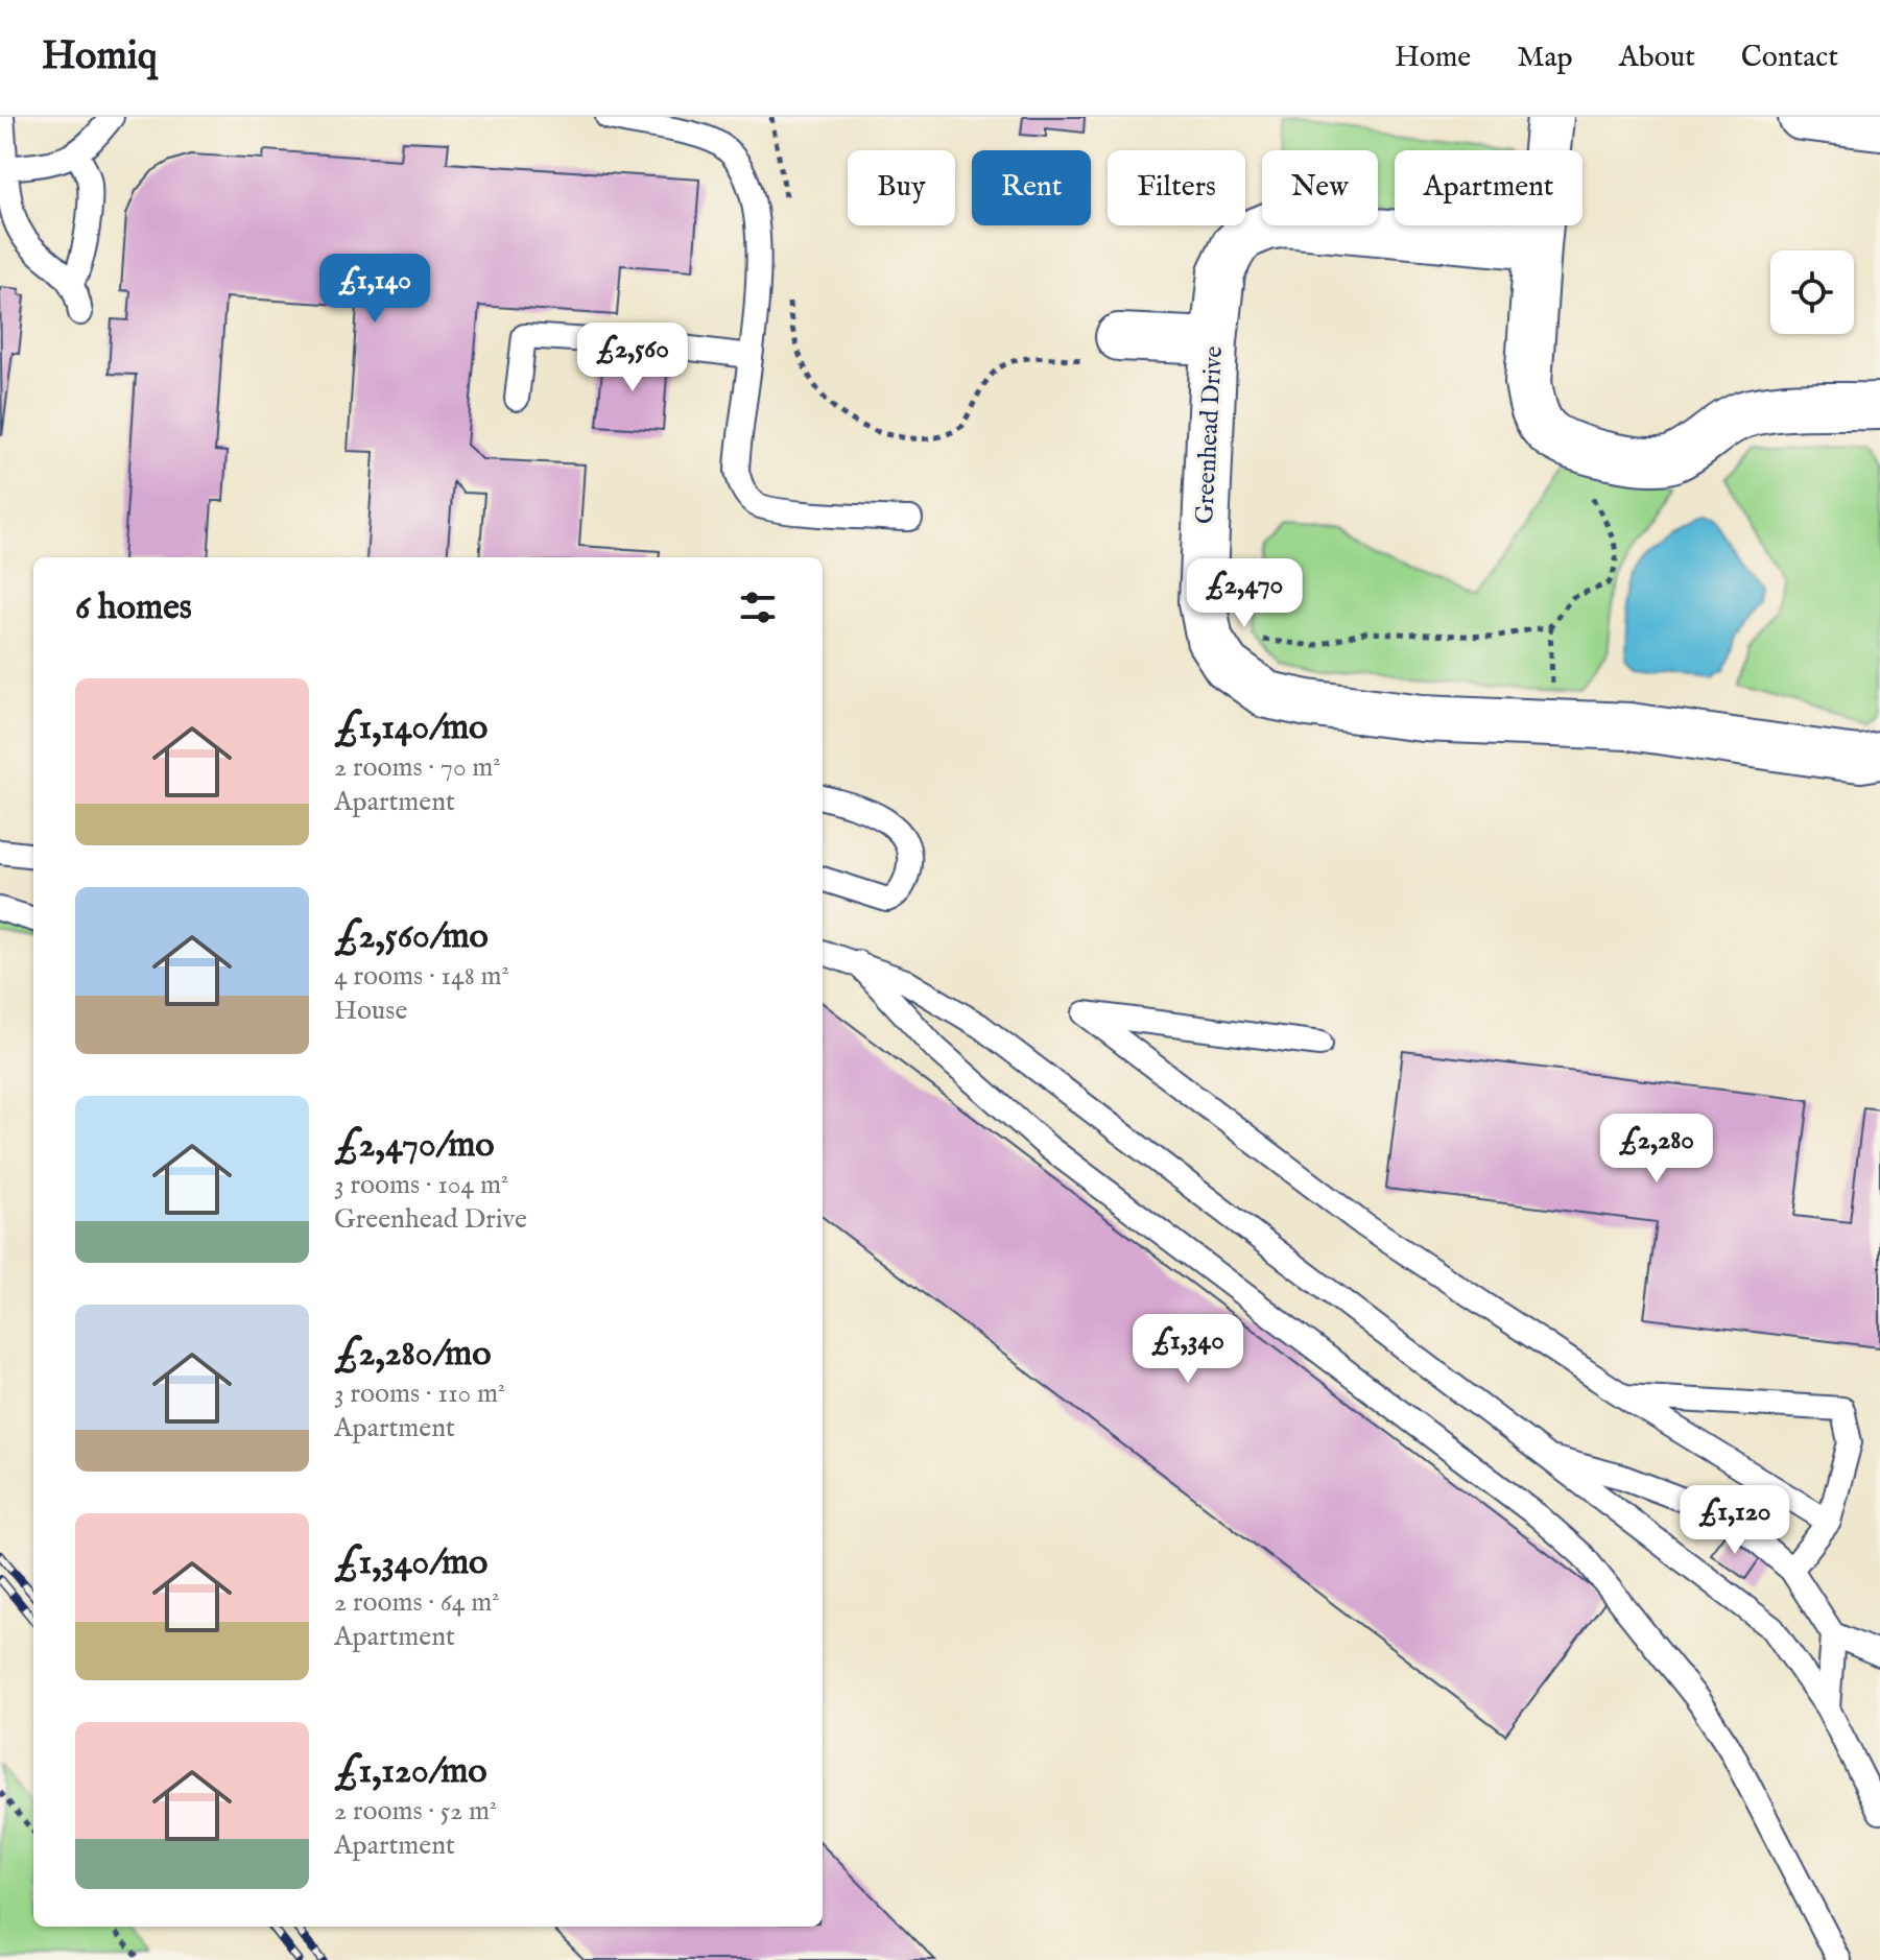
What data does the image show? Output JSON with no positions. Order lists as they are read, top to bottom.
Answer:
{
  "streets": {
    "street": ["Greenhead Drive"]
  },
  "page": {
    "header": "Homiq",
    "nav": [
      "Home",
      "Map",
      "About",
      "Contact"
    ],
    "chip": [
      "Buy",
      "Rent",
      "Filters",
      "New",
      "Apartment"
    ],
    "price": [
      "£1,140",
      "£2,560",
      "£2,470",
      "£2,280",
      "£1,340",
      "£1,120"
    ],
    "heading": "6 homes",
    "list": [
      {
        "name": "£1,140/mo",
        "note": "2 rooms · 70 m² · Apartment"
      },
      {
        "name": "£2,560/mo",
        "note": "4 rooms · 148 m² · House"
      },
      {
        "name": "£2,470/mo",
        "note": "3 rooms · 104 m² · Greenhead Drive"
      },
      {
        "name": "£2,280/mo",
        "note": "3 rooms · 110 m² · Apartment"
      },
      {
        "name": "£1,340/mo",
        "note": "2 rooms · 64 m² · Apartment"
      },
      {
        "name": "£1,120/mo",
        "note": "2 rooms · 52 m² · Apartment"
      }
    ]
  }
}
